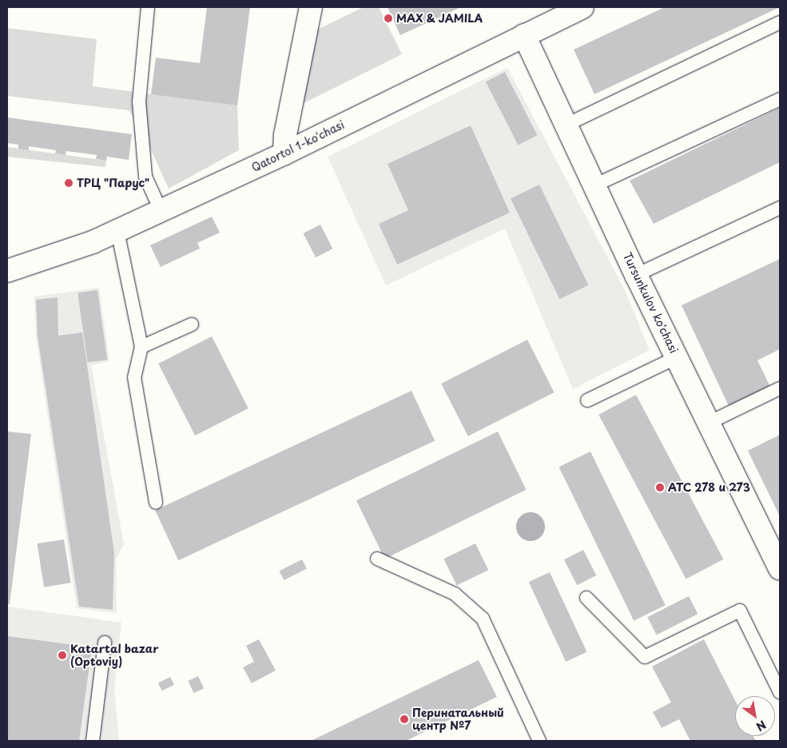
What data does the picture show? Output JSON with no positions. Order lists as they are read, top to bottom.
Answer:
{
  "streets": {
    "street": ["Qatortol 1-ko'chasi", "Tursunkulov ko'chasi"]
  },
  "crossings": [
    ["Qatortol 1-ko'chasi", "Tursunkulov ko'chasi"]
  ],
  "places": [
    "MAX & JAMILA",
    "ТРЦ \"Парус\"",
    "АТС 278 и 273",
    "Katartal bazar (Optoviy)",
    "Перинатальный центр №7"
  ],
  "north": "bottom right"
}
